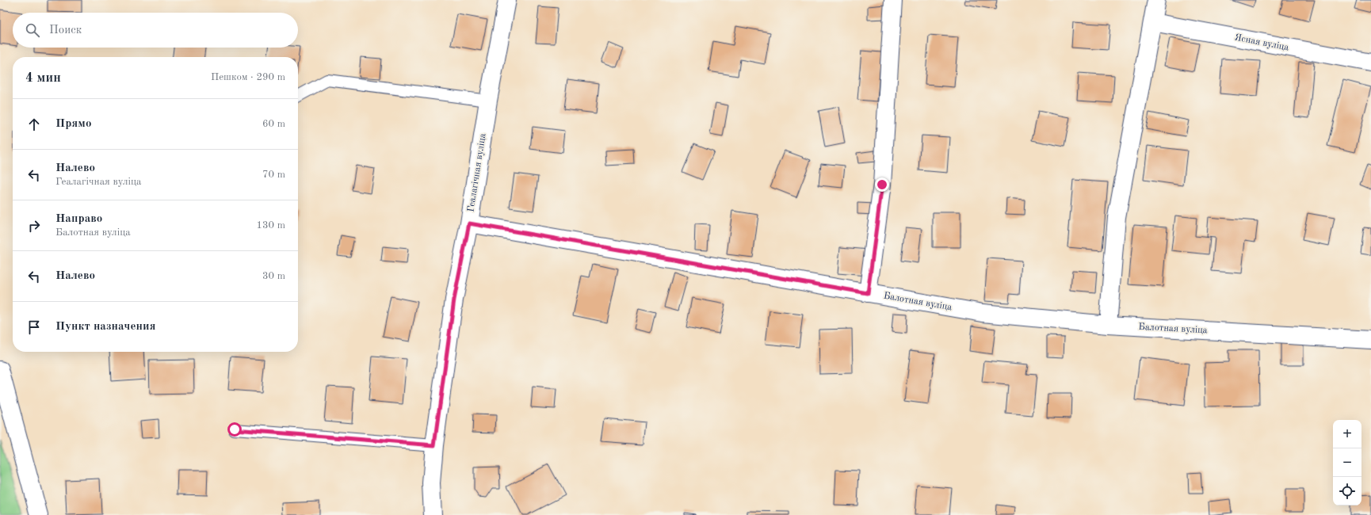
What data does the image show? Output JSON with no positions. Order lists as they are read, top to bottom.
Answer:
{
  "streets": {
    "street": ["Ясная вуліца", "Геалагічная вуліца", "Балотная вуліца"]
  },
  "crossings": [
    ["Геалагічная вуліца", "Балотная вуліца"]
  ],
  "page": {
    "search": "Поиск",
    "heading": ["4 мин", "Пешком · 290 m"],
    "list": [
      ["Прямо", "60 m"],
      ["Налево", "Геалагічная вуліца", "70 m"],
      ["Направо", "Балотная вуліца", "130 m"],
      ["Налево", "30 m"],
      "Пункт назначения"
    ],
    "map_buttons": ["+", "−"]
  }
}
